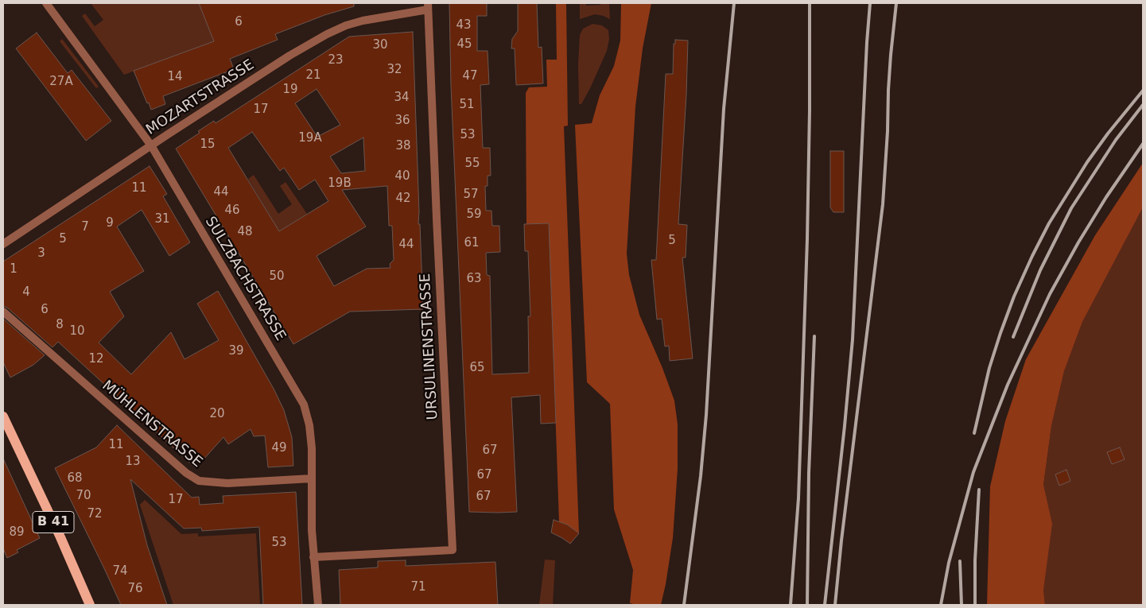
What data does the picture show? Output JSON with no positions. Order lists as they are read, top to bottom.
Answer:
{
  "streets": {
    "main road": ["B 41"],
    "street": [
      "MOZARTSTRASSE",
      "SULZBACHSTRASSE",
      "URSULINENSTRASSE",
      "MÜHLENSTRASSE"
    ]
  },
  "crossings": [
    ["MOZARTSTRASSE", "SULZBACHSTRASSE"],
    ["MOZARTSTRASSE", "URSULINENSTRASSE"],
    ["SULZBACHSTRASSE", "URSULINENSTRASSE"],
    ["SULZBACHSTRASSE", "MÜHLENSTRASSE"]
  ],
  "house_numbers": [
    "6",
    "43",
    "45",
    "30",
    "23",
    "32",
    "21",
    "47",
    "14",
    "27A",
    "19",
    "34",
    "51",
    "17",
    "36",
    "53",
    "19A",
    "15",
    "38",
    "55",
    "40",
    "19B",
    "11",
    "44",
    "57",
    "42",
    "46",
    "59",
    "31",
    "9",
    "7",
    "48",
    "5",
    "5",
    "61",
    "44",
    "3",
    "1",
    "50",
    "63",
    "4",
    "6",
    "8",
    "10",
    "39",
    "12",
    "65",
    "20",
    "11",
    "49",
    "67",
    "13",
    "67",
    "68",
    "70",
    "67",
    "17",
    "72",
    "89",
    "53",
    "74",
    "71",
    "76"
  ]
}
